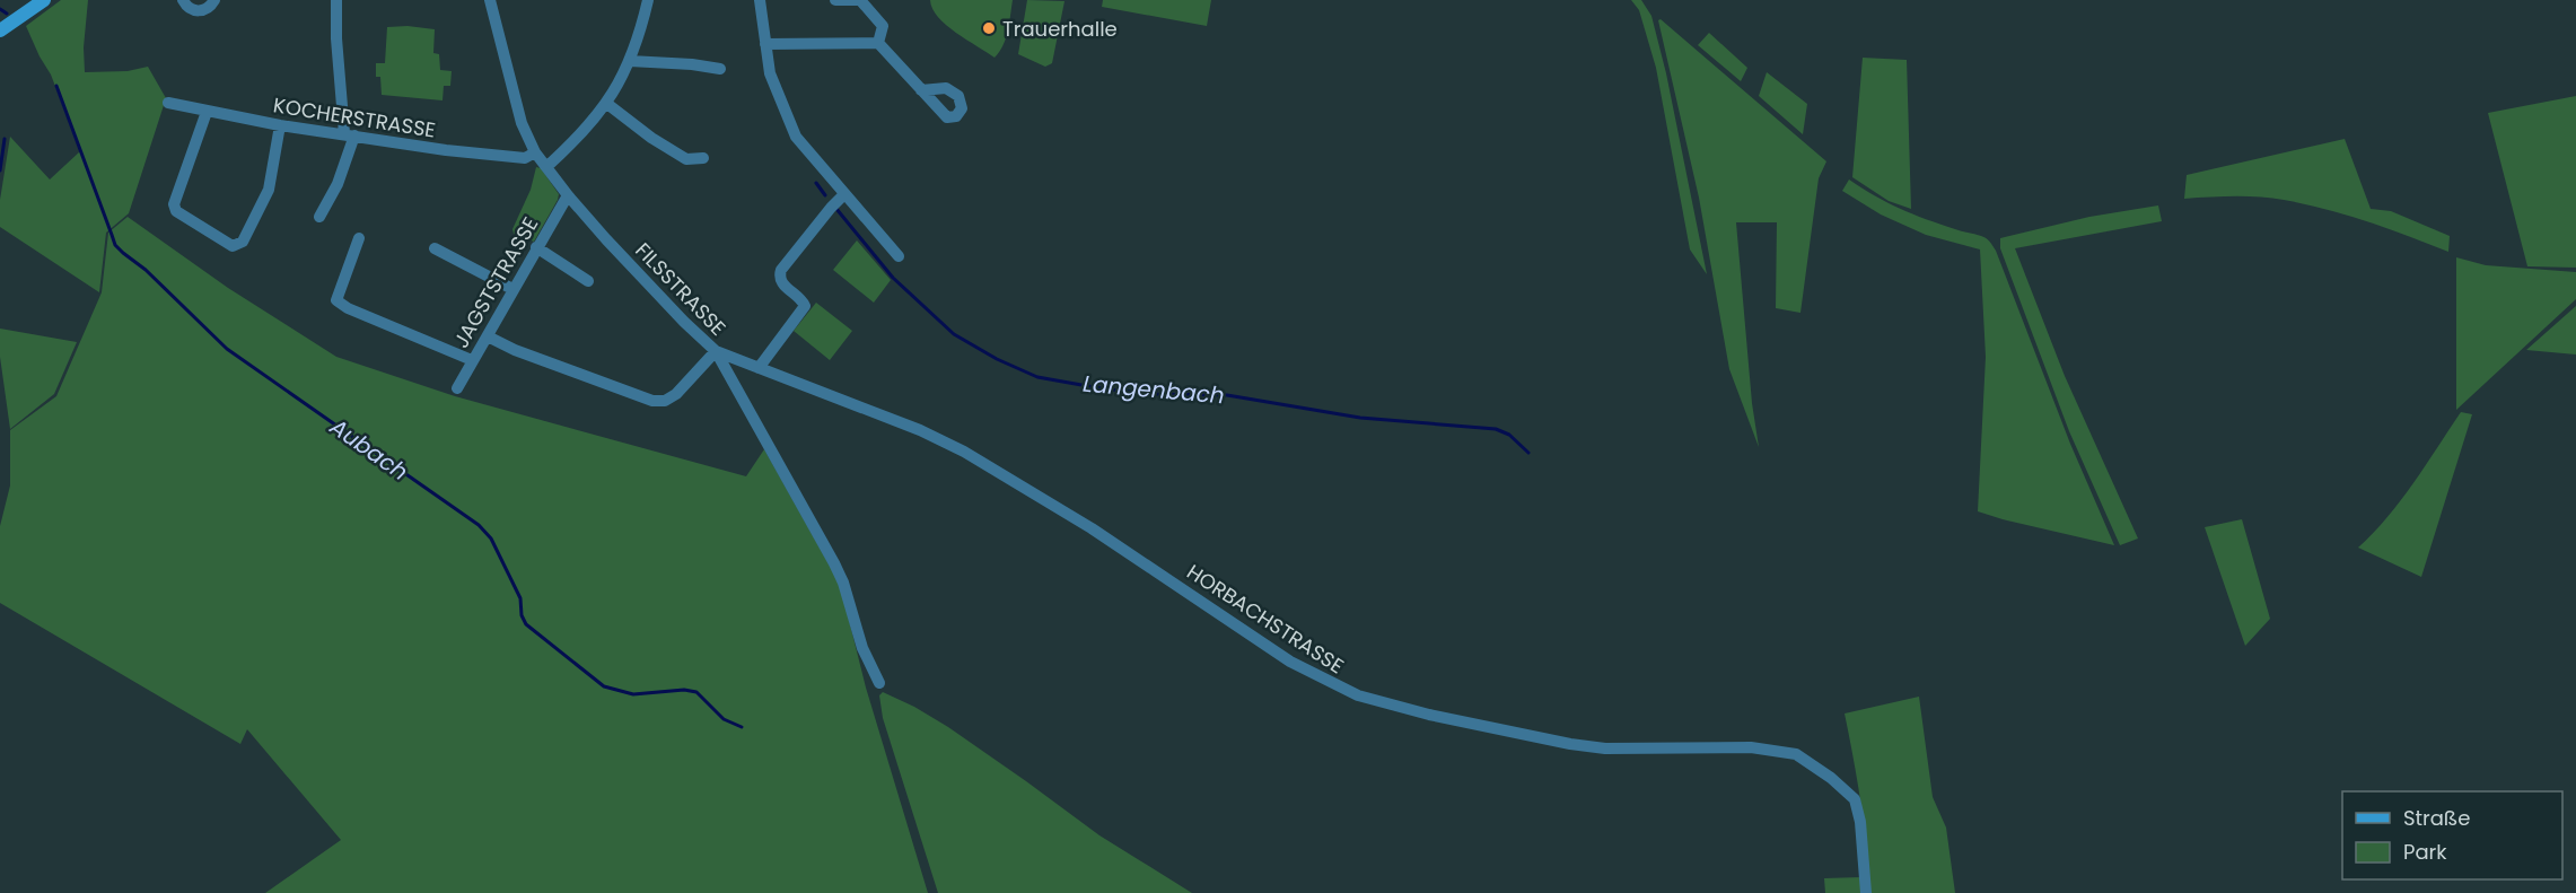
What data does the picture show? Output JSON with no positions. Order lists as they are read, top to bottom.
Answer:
{
  "streets": {
    "street": [
      "KOCHERSTRASSE",
      "JAGSTSTRASSE",
      "FILSSTRASSE",
      "HORBACHSTRASSE"
    ]
  },
  "crossings": [
    ["KOCHERSTRASSE", "FILSSTRASSE"],
    ["JAGSTSTRASSE", "FILSSTRASSE"],
    ["FILSSTRASSE", "HORBACHSTRASSE"]
  ],
  "water": ["Langenbach", "Aubach"],
  "places": ["Trauerhalle"],
  "legend": ["Straße", "Park"]
}
